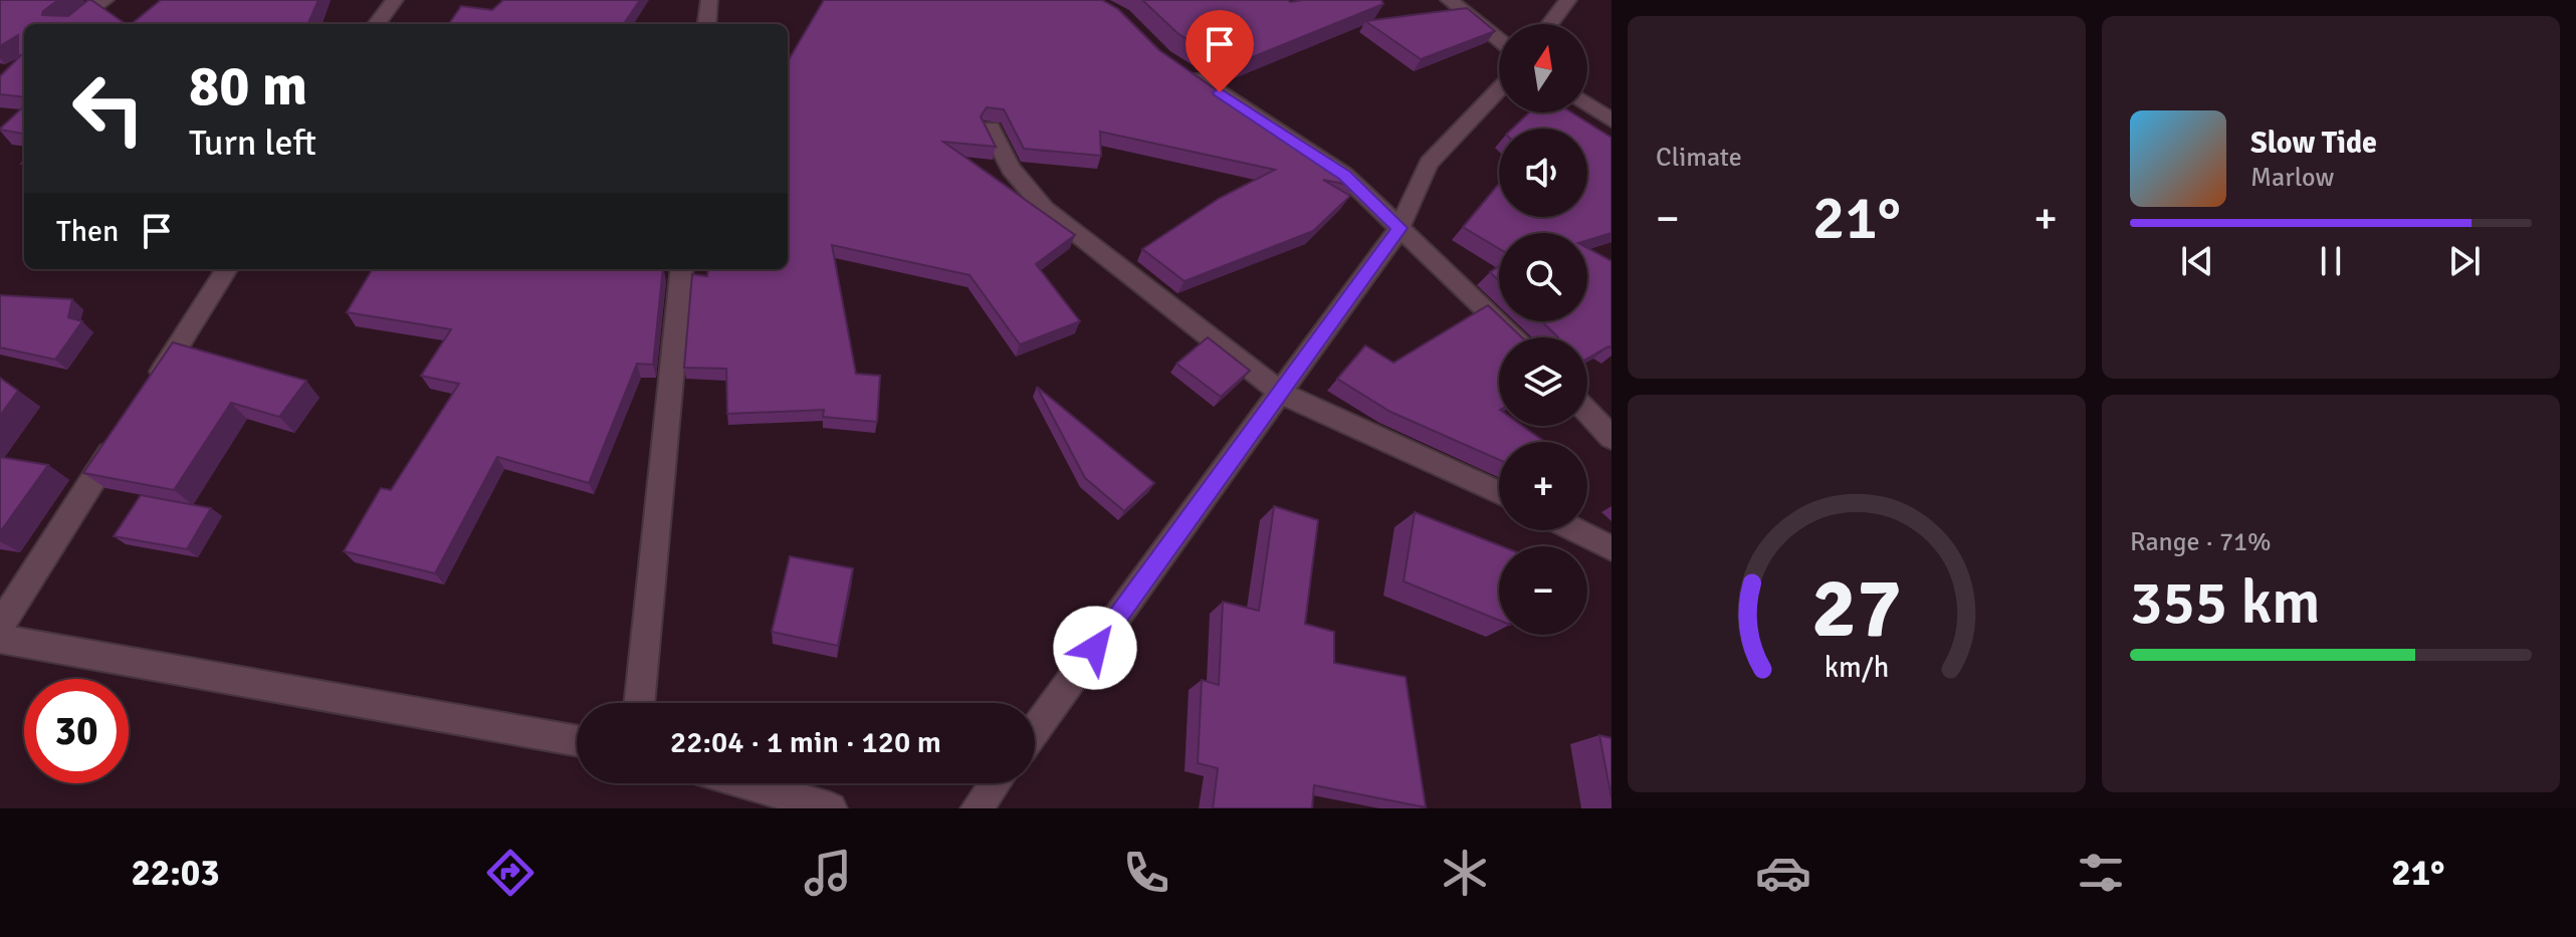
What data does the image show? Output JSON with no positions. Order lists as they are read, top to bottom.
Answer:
{
  "north": "top",
  "page": {
    "tile": [
      "Climate",
      ["Range · 71%", "355 km"]
    ],
    "map_buttons": ["+", "−"],
    "turn": ["80 m", "Turn left"],
    "song": ["Slow Tide", "Marlow"],
    "heat": ["−", "21°", "+"],
    "then": "Then",
    "limit": "30",
    "trip": "22:04 · 1 min · 120 m",
    "tabs": ["22:03", "21°"],
    "gauge": ["27", "km/h"]
  }
}
